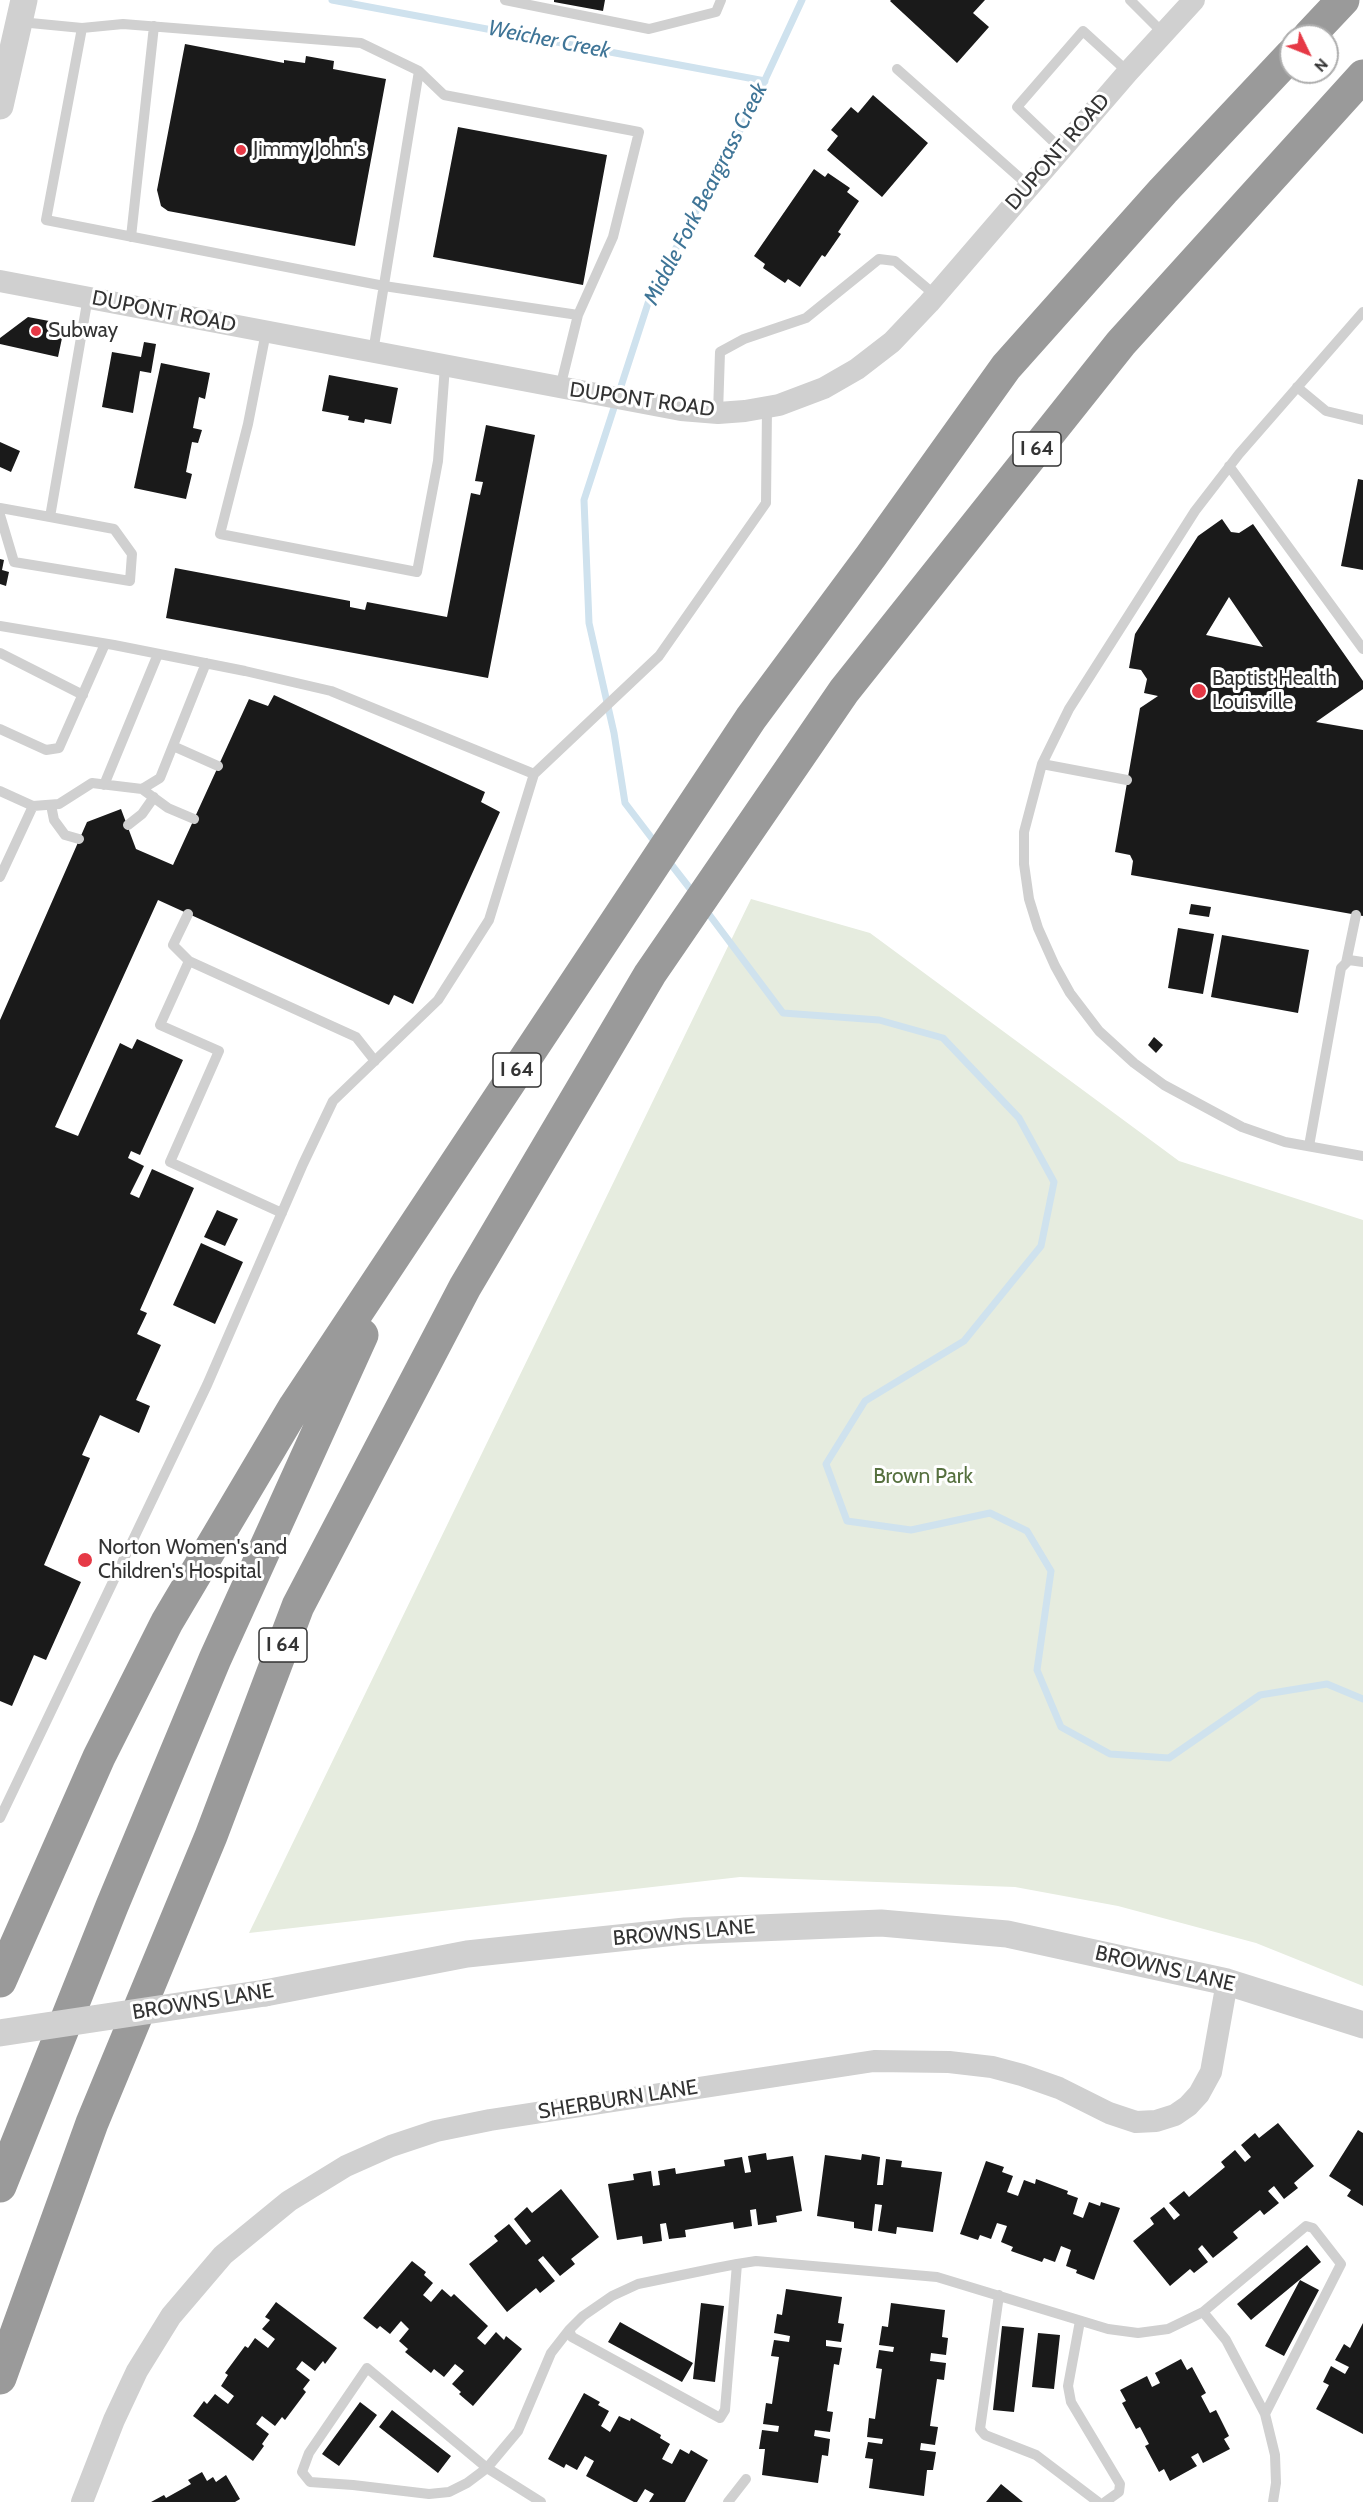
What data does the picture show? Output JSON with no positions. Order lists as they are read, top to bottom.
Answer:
{
  "streets": {
    "highway": ["I 64"],
    "street": ["DUPONT ROAD", "BROWNS LANE", "SHERBURN LANE"]
  },
  "crossings": [
    ["BROWNS LANE", "SHERBURN LANE"]
  ],
  "water": ["Weicher Creek", "Middle Fork Beargrass Creek"],
  "parks": ["Brown Park"],
  "places": [
    "Jimmy John's",
    "Subway",
    "Baptist Health Louisville",
    "Norton Women's and Children's Hospital"
  ],
  "north": "bottom right"
}
